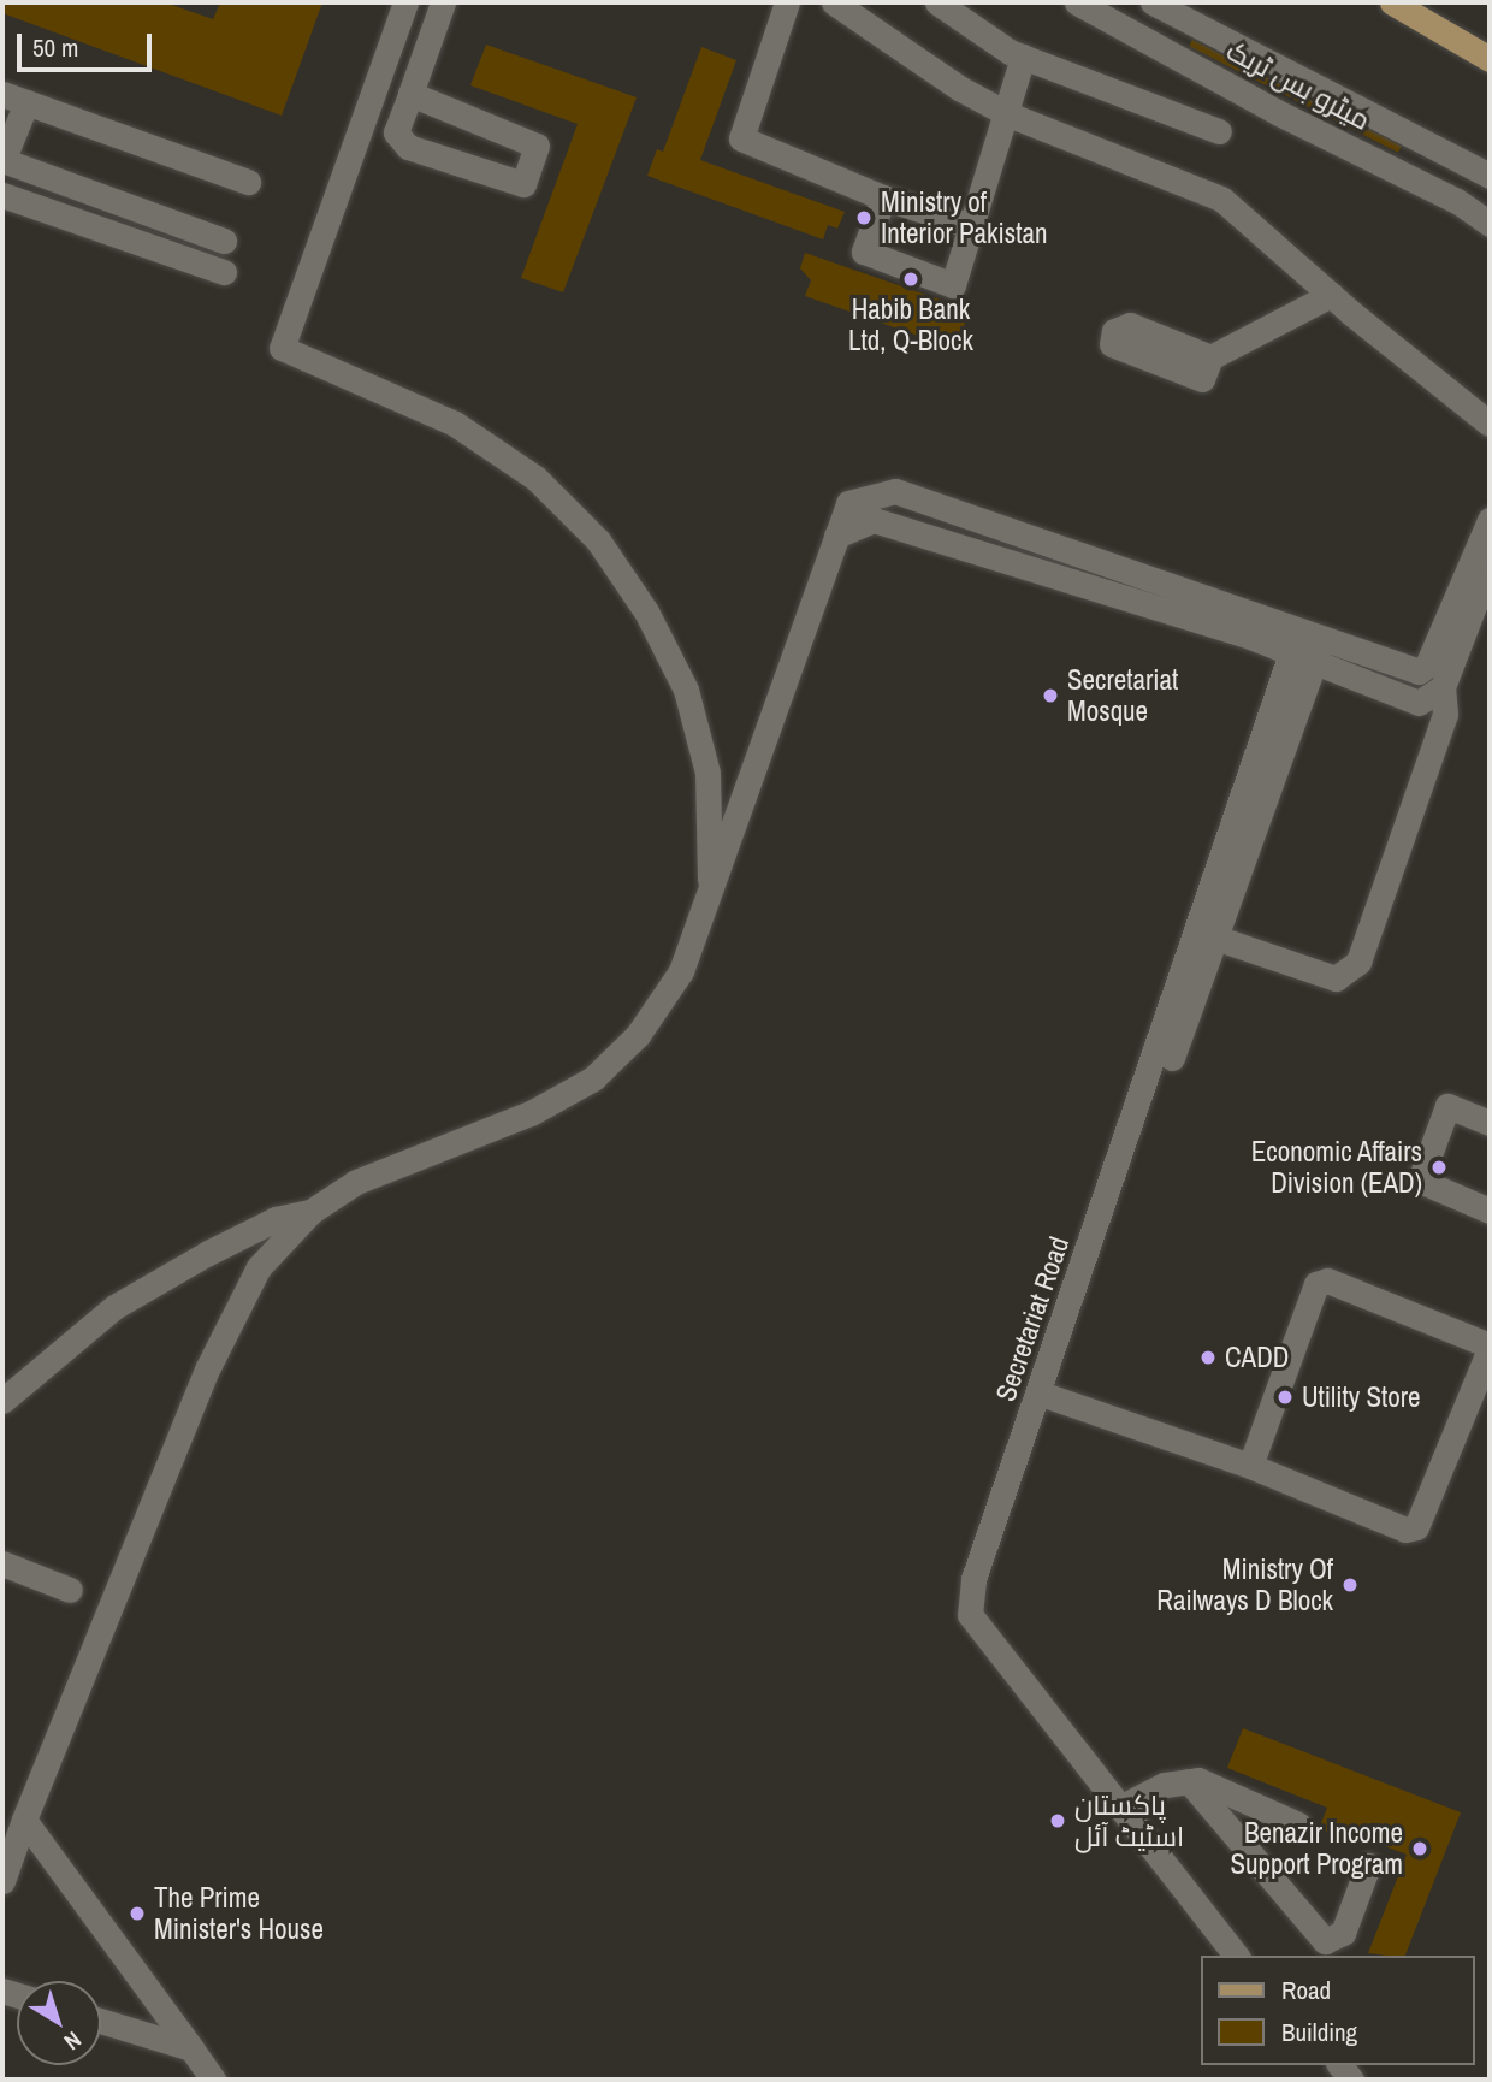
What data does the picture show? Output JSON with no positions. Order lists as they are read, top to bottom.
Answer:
{
  "streets": {
    "street": ["میٹرو بس ٹریک", "Secretariat Road"]
  },
  "places": [
    "Ministry of Interior Pakistan",
    "Habib Bank Ltd, Q-Block",
    "Secretariat Mosque",
    "Economic Affairs Division (EAD)",
    "CADD",
    "Utility Store",
    "Ministry Of Railways D Block",
    "پاکستان اسٹیٹ آئل",
    "Benazir Income Support Program",
    "The Prime Minister's House"
  ],
  "legend": ["Road", "Building"],
  "scale_bar": "50 m",
  "north": "bottom right"
}
